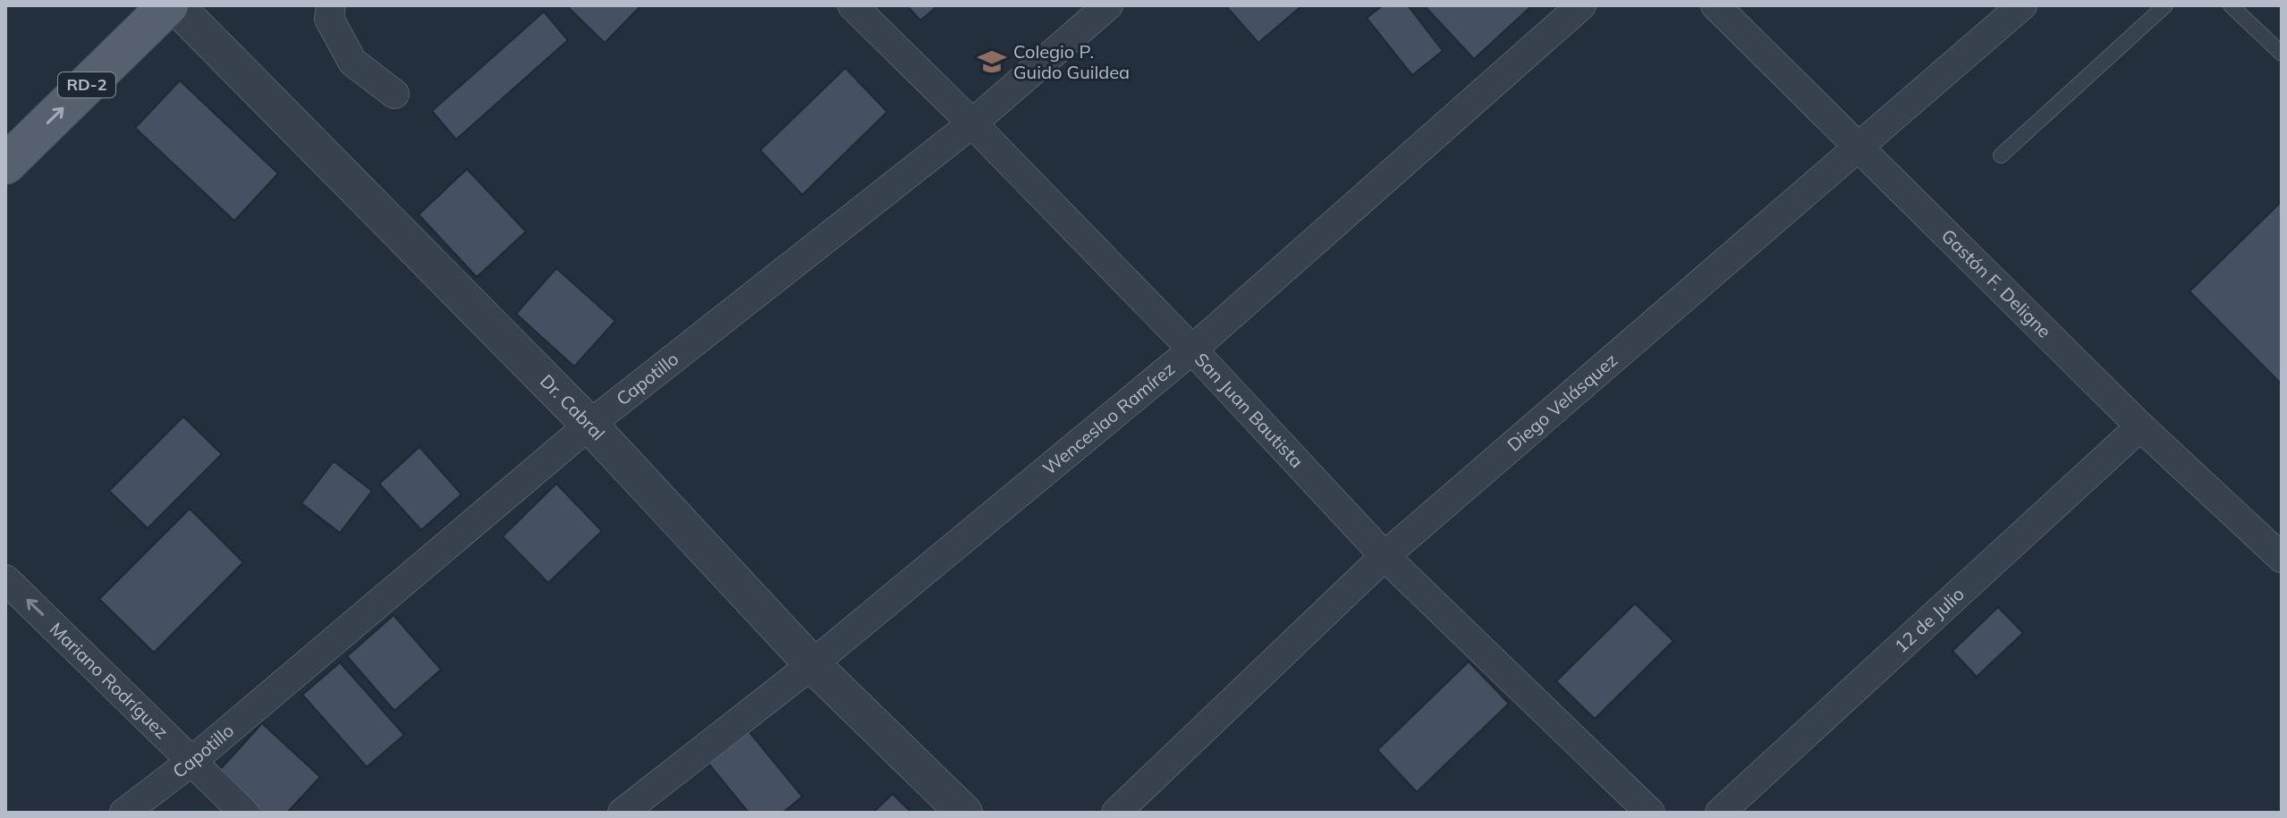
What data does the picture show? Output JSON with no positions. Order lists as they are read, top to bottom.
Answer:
{
  "streets": {
    "main road": ["RD-2"],
    "street": [
      "Gastón F. Deligne",
      "Capotillo",
      "Diego Velásquez",
      "Dr. Cabral",
      "San Juan Bautista",
      "Wenceslao Ramírez",
      "12 de Julio",
      "Mariano Rodríguez"
    ]
  },
  "crossings": [
    ["Gastón F. Deligne", "Diego Velásquez"],
    ["Gastón F. Deligne", "12 de Julio"],
    ["Capotillo", "Dr. Cabral"],
    ["Capotillo", "San Juan Bautista"],
    ["Capotillo", "Mariano Rodríguez"],
    ["Diego Velásquez", "San Juan Bautista"],
    ["Dr. Cabral", "Wenceslao Ramírez"],
    ["San Juan Bautista", "Wenceslao Ramírez"]
  ],
  "one_way": ["Mariano Rodríguez"],
  "places": {
    "school or university": ["Colegio P. Guido Guildea"]
  }
}
